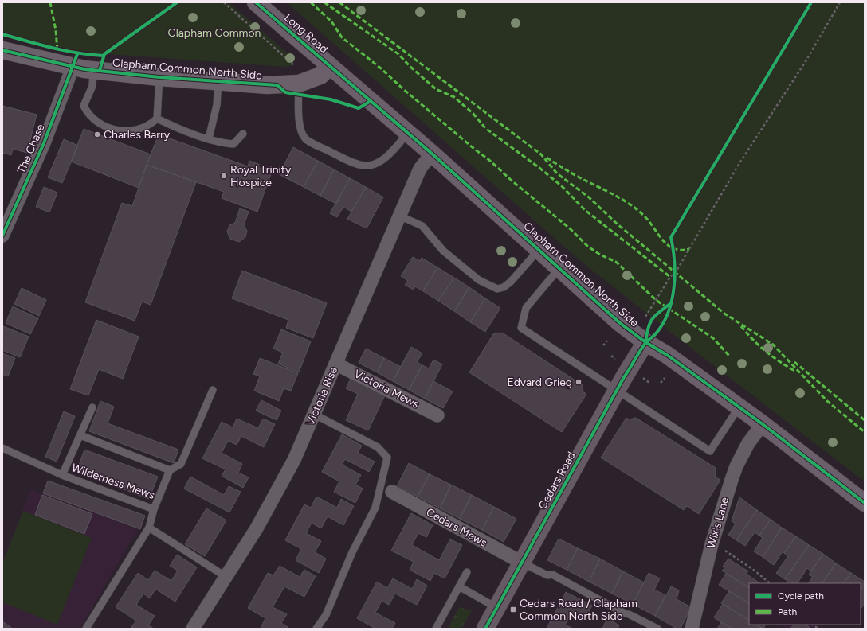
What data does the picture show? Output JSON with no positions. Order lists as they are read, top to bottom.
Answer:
{
  "streets": {
    "highway": ["Long Road", "Clapham Common North Side"],
    "main road": ["Cedars Road"],
    "street": [
      "The Chase",
      "Victoria Mews",
      "Victoria Rise",
      "Wix's Lane",
      "Cedars Mews"
    ],
    "lane": ["Wilderness Mews"]
  },
  "crossings": [
    ["Long Road", "Clapham Common North Side"],
    ["Clapham Common North Side", "The Chase"],
    ["Clapham Common North Side", "Victoria Rise"],
    ["Clapham Common North Side", "Cedars Road"],
    ["Clapham Common North Side", "Wix's Lane"],
    ["Victoria Mews", "Victoria Rise"],
    ["Cedars Road", "Cedars Mews"]
  ],
  "parks": ["Clapham Common"],
  "places": {
    "other": ["Charles Barry", "Royal Trinity Hospice", "Edvard Grieg"],
    "transit": ["Cedars Road / Clapham Common North Side"]
  },
  "legend": ["Cycle path", "Path"]
}
